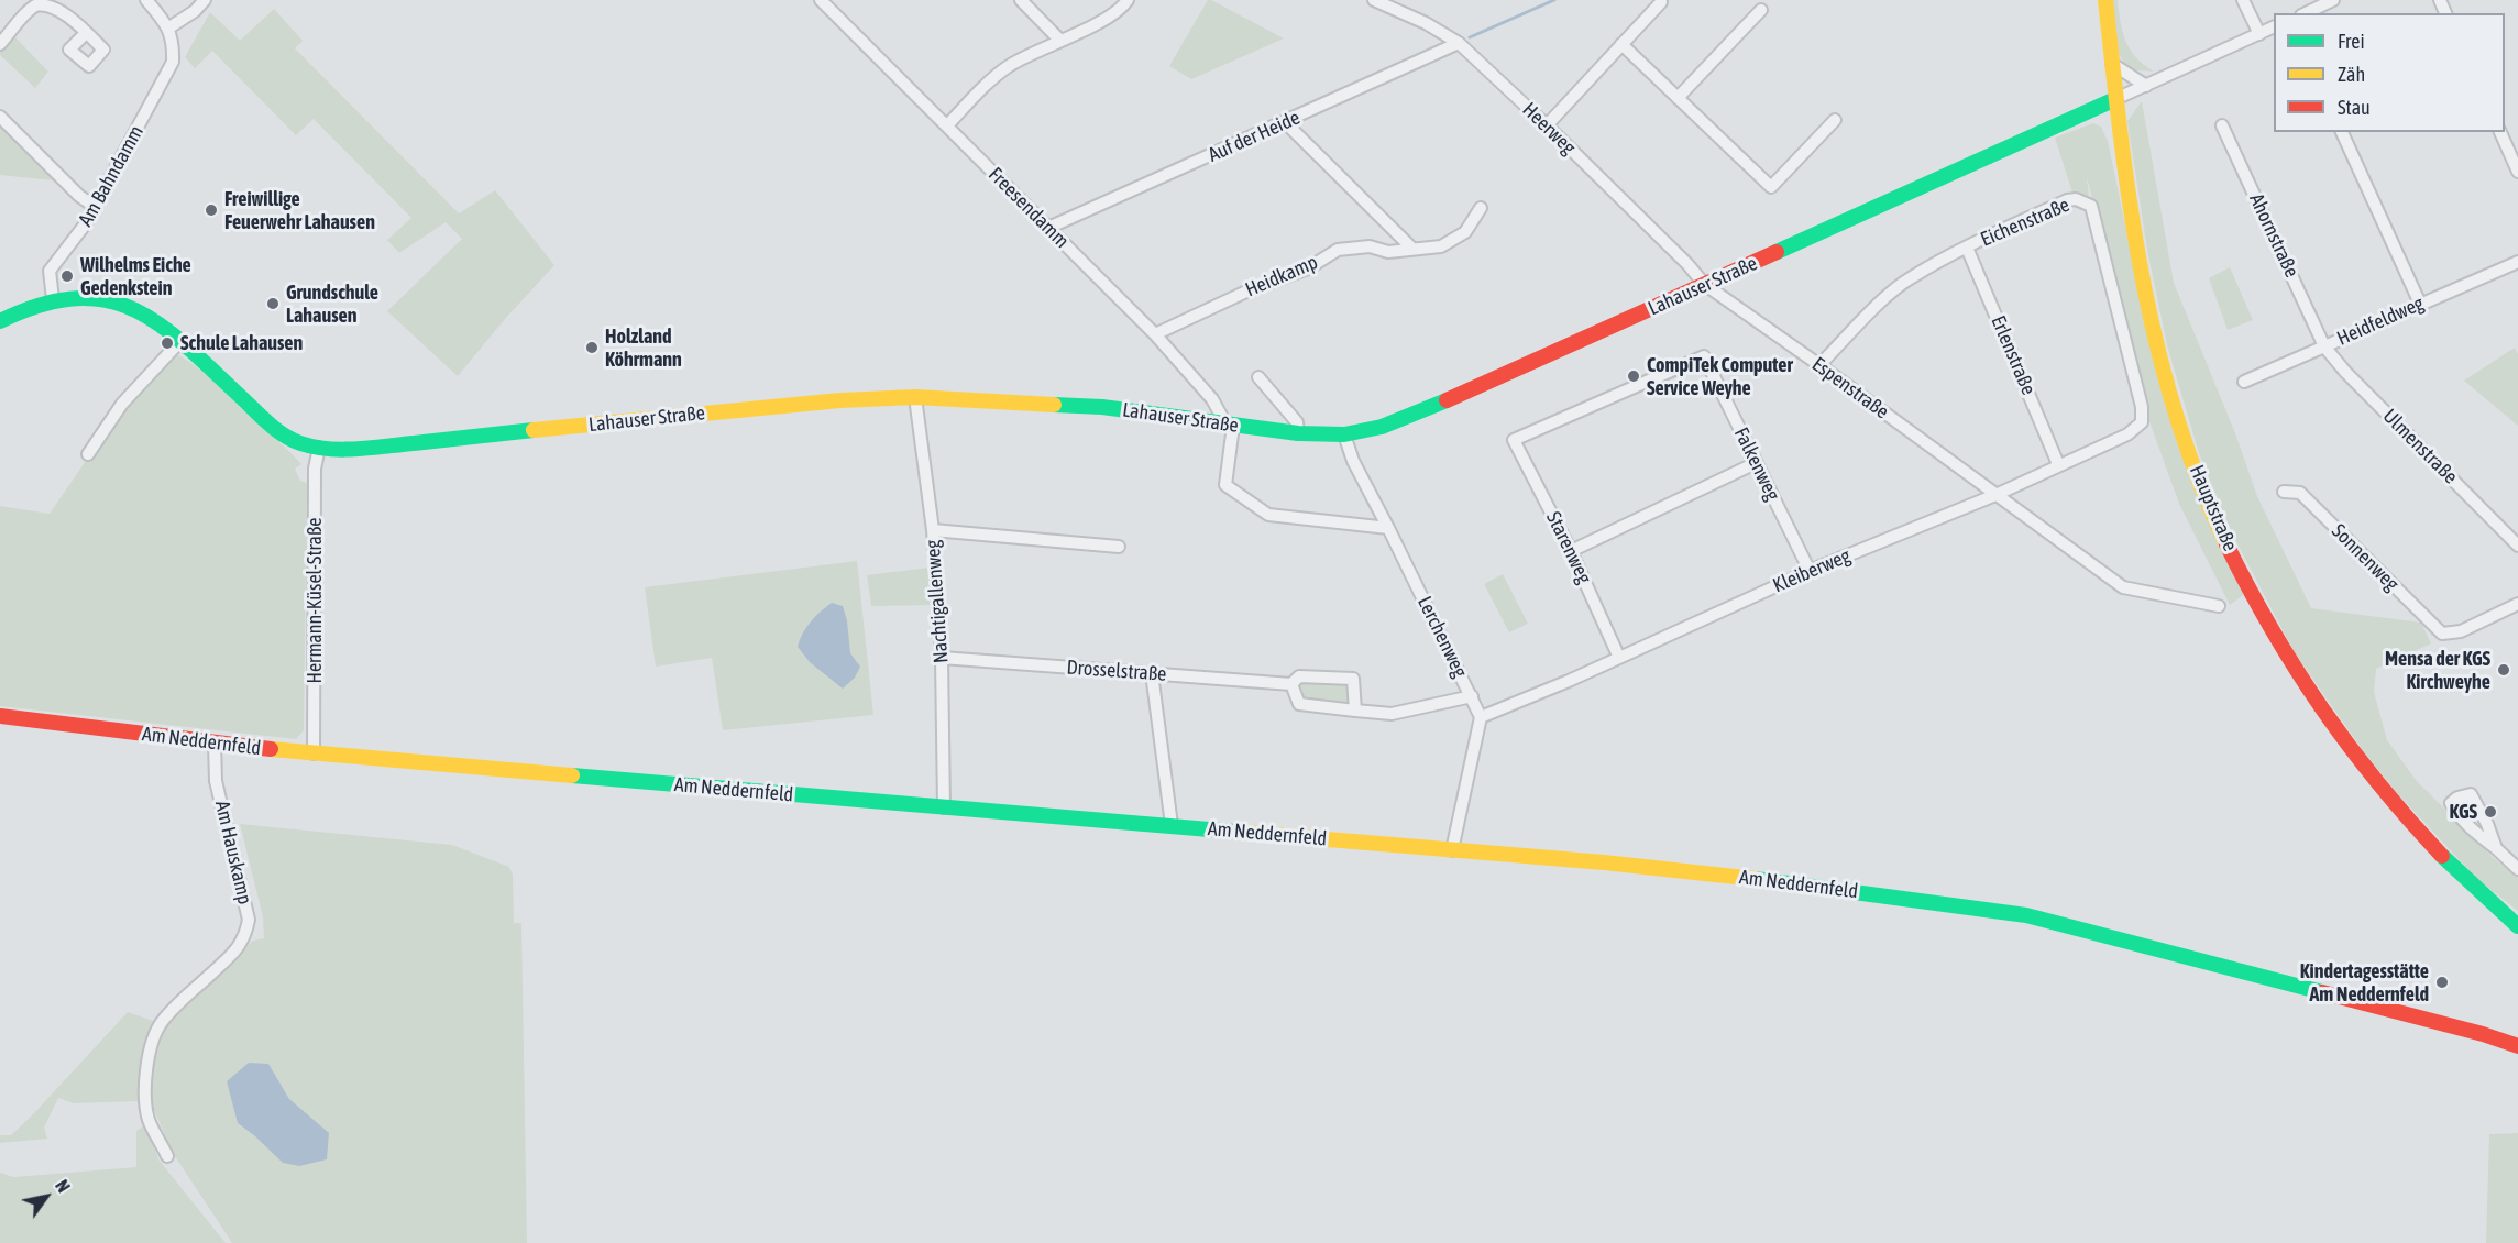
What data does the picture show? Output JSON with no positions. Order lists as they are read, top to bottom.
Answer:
{
  "streets": {
    "street": [
      "Heerweg",
      "Auf der Heide",
      "Am Bahndamm",
      "Freesendamm",
      "Eichenstraße",
      "Ahornstraße",
      "Heidkamp",
      "Lahauser Straße",
      "Heidfeldweg",
      "Erlenstraße",
      "Espenstraße",
      "Ulmenstraße",
      "Falkenweg",
      "Hauptstraße",
      "Starenweg",
      "Sonnenweg",
      "Kleiberweg",
      "Hermann-Küsel-Straße",
      "Nachtigallenweg",
      "Lerchenweg",
      "Drosselstraße",
      "Am Neddernfeld",
      "Am Hauskamp"
    ]
  },
  "crossings": [
    ["Heerweg", "Auf der Heide"],
    ["Heerweg", "Lahauser Straße"],
    ["Heerweg", "Espenstraße"],
    ["Auf der Heide", "Freesendamm"],
    ["Am Bahndamm", "Lahauser Straße"],
    ["Freesendamm", "Heidkamp"],
    ["Freesendamm", "Lahauser Straße"],
    ["Eichenstraße", "Erlenstraße"],
    ["Eichenstraße", "Espenstraße"],
    ["Eichenstraße", "Kleiberweg"],
    ["Ahornstraße", "Heidfeldweg"],
    ["Ahornstraße", "Ulmenstraße"],
    ["Lahauser Straße", "Espenstraße"],
    ["Lahauser Straße", "Hauptstraße"],
    ["Lahauser Straße", "Hermann-Küsel-Straße"],
    ["Lahauser Straße", "Nachtigallenweg"],
    ["Lahauser Straße", "Lerchenweg"],
    ["Heidfeldweg", "Ulmenstraße"],
    ["Erlenstraße", "Kleiberweg"],
    ["Espenstraße", "Kleiberweg"],
    ["Falkenweg", "Starenweg"],
    ["Falkenweg", "Kleiberweg"],
    ["Starenweg", "Kleiberweg"],
    ["Kleiberweg", "Lerchenweg"],
    ["Hermann-Küsel-Straße", "Am Neddernfeld"],
    ["Nachtigallenweg", "Drosselstraße"],
    ["Nachtigallenweg", "Am Neddernfeld"],
    ["Am Neddernfeld", "Am Hauskamp"]
  ],
  "places": [
    "Freiwillige Feuerwehr Lahausen",
    "Wilhelms Eiche Gedenkstein",
    "Grundschule Lahausen",
    "Schule Lahausen",
    "Holzland Köhrmann",
    "CompiTek Computer Service Weyhe",
    "Mensa der KGS Kirchweyhe",
    "KGS",
    "Kindertagesstätte Am Neddernfeld"
  ],
  "legend": ["Frei", "Zäh", "Stau"],
  "north": "top right"
}
